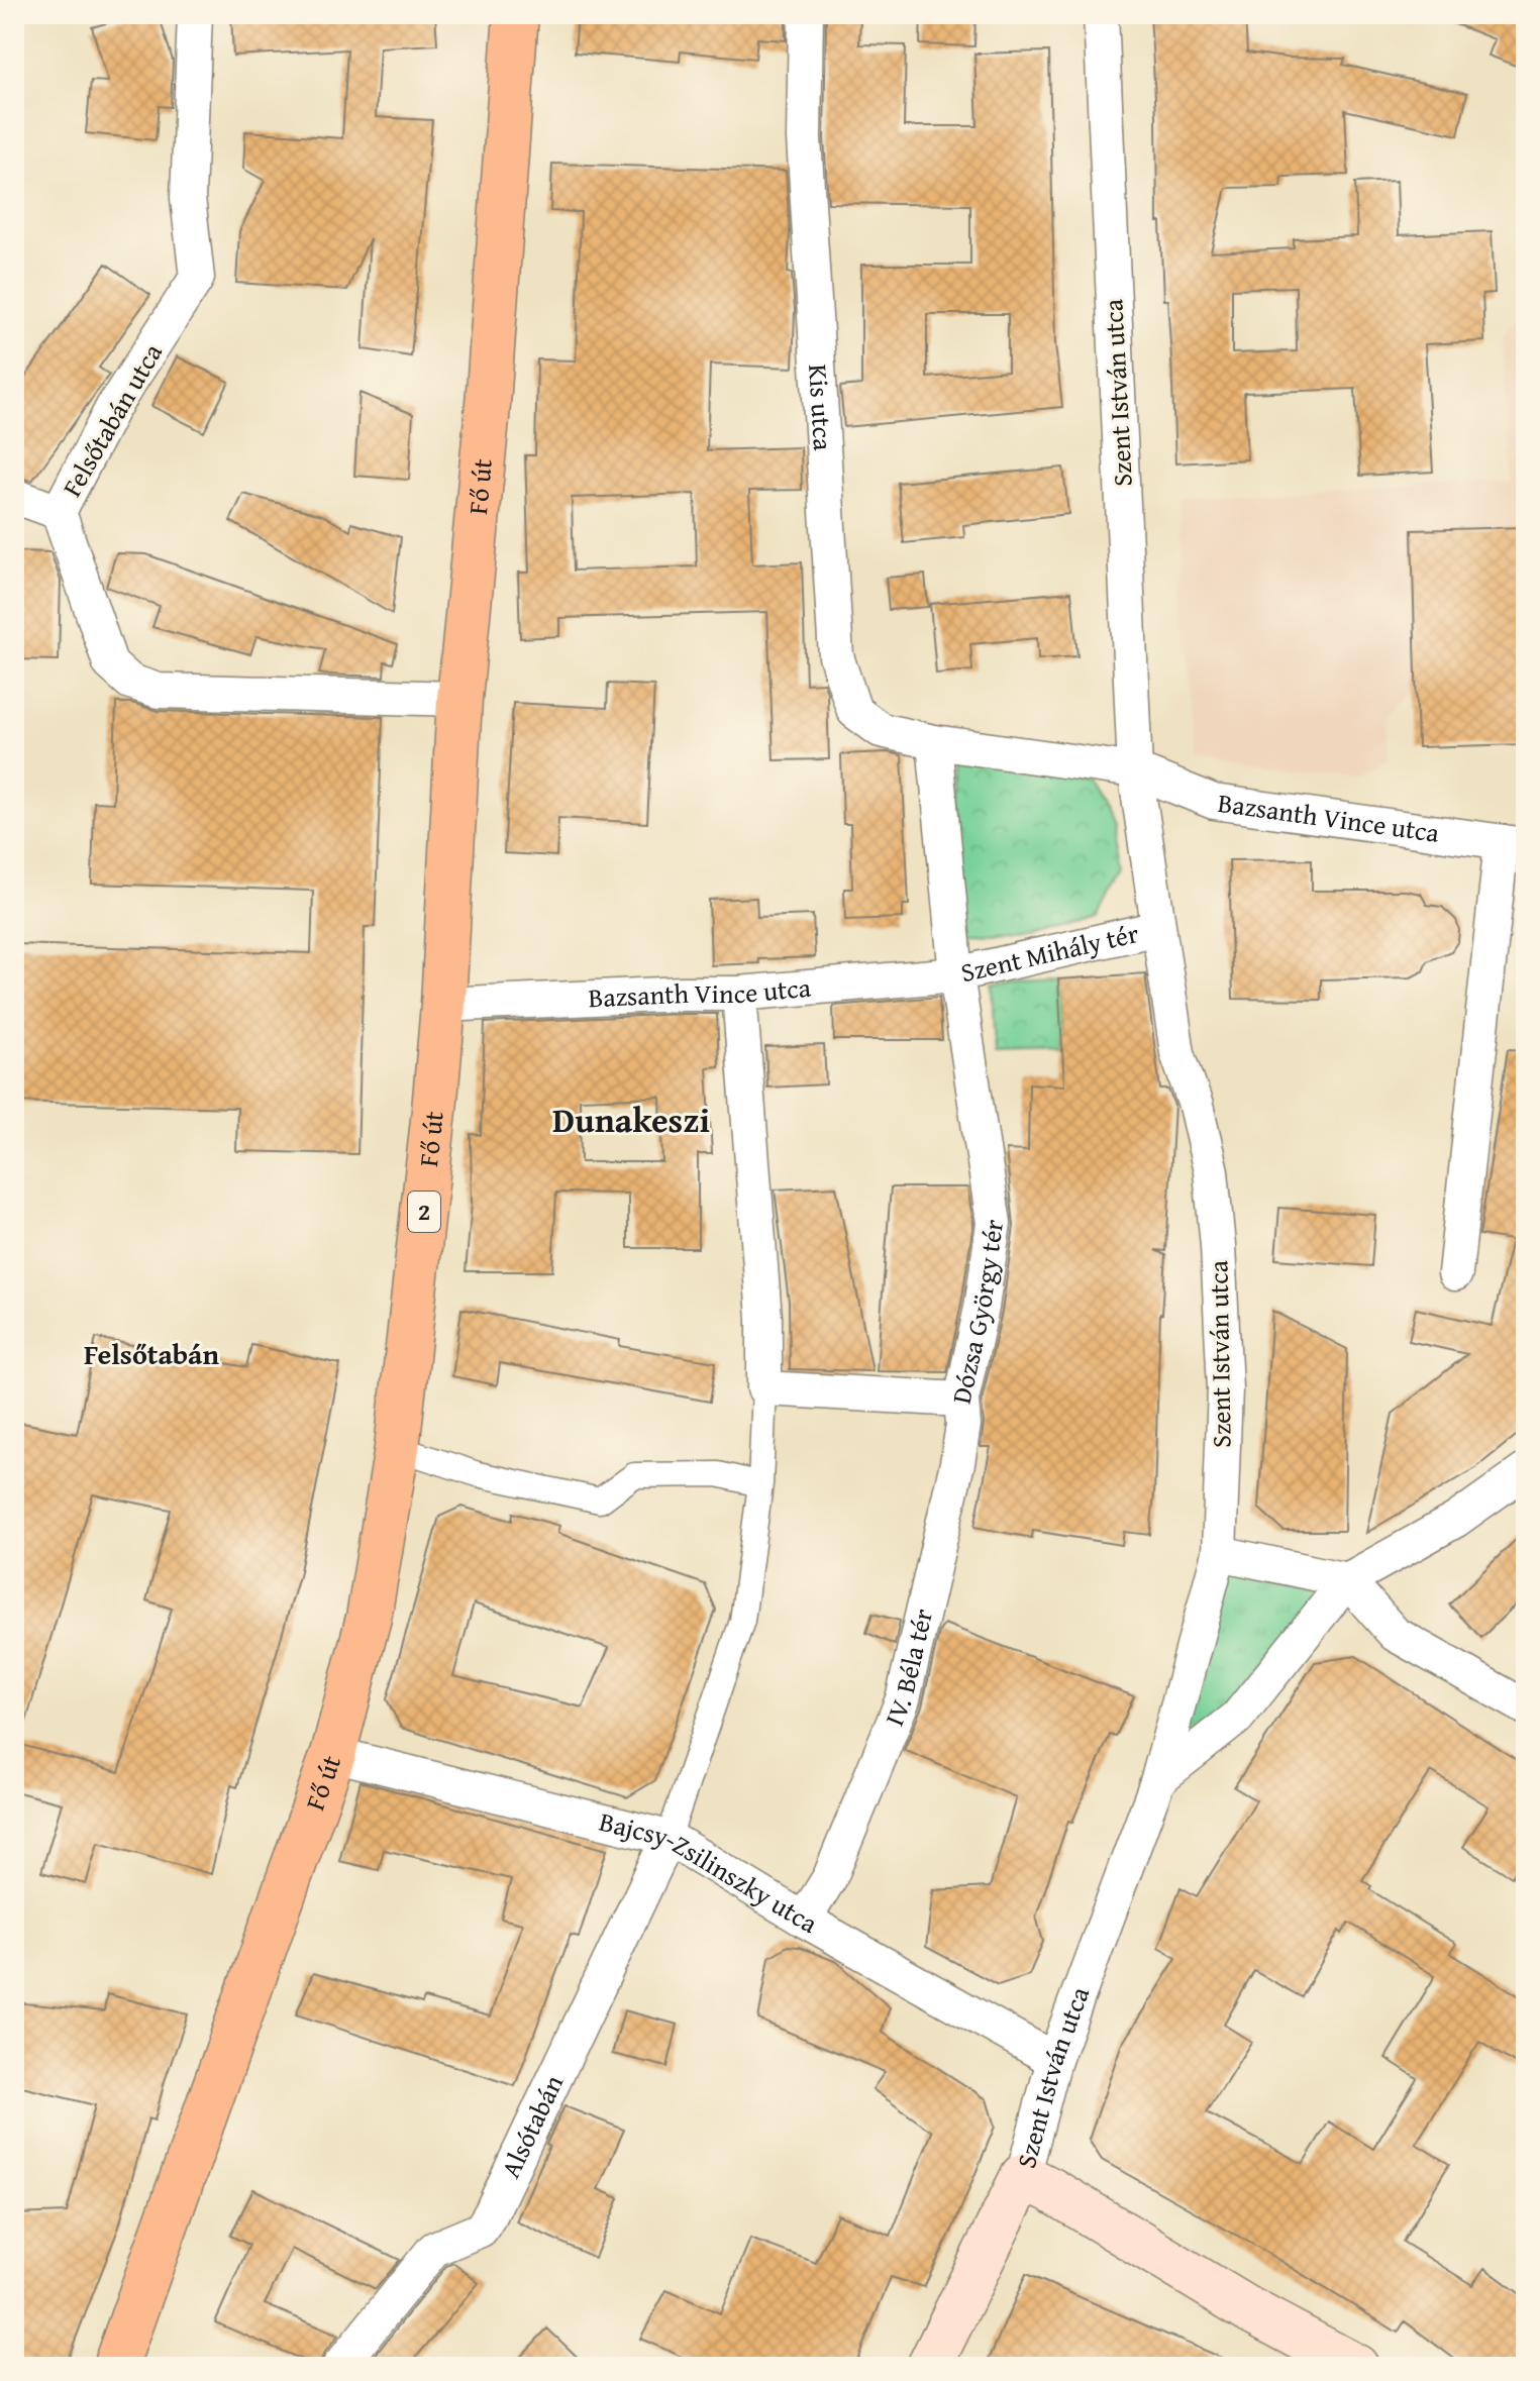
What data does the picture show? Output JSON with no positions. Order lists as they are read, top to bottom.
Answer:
{
  "streets": {
    "main road": ["Szent István utca", "Fő út", "2"],
    "street": [
      "Kis utca",
      "Felsőtabán utca",
      "Bazsanth Vince utca",
      "Szent Mihály tér",
      "Dózsa György tér",
      "IV. Béla tér",
      "Bajcsy-Zsilinszky utca",
      "Alsótabán"
    ]
  },
  "crossings": [
    ["Szent István utca", "Bazsanth Vince utca"],
    ["Szent István utca", "Szent Mihály tér"],
    ["Szent István utca", "Bajcsy-Zsilinszky utca"],
    ["Kis utca", "Szent Mihály tér"],
    ["Felsőtabán utca", "Fő út"],
    ["Fő út", "Bazsanth Vince utca"],
    ["Fő út", "Bajcsy-Zsilinszky utca"],
    ["Bazsanth Vince utca", "Szent Mihály tér"],
    ["Bazsanth Vince utca", "Dózsa György tér"],
    ["Szent Mihály tér", "Dózsa György tér"],
    ["Dózsa György tér", "IV. Béla tér"],
    ["IV. Béla tér", "Bajcsy-Zsilinszky utca"],
    ["Bajcsy-Zsilinszky utca", "Alsótabán"]
  ],
  "districts": ["Dunakeszi", "Felsőtabán"]
}
